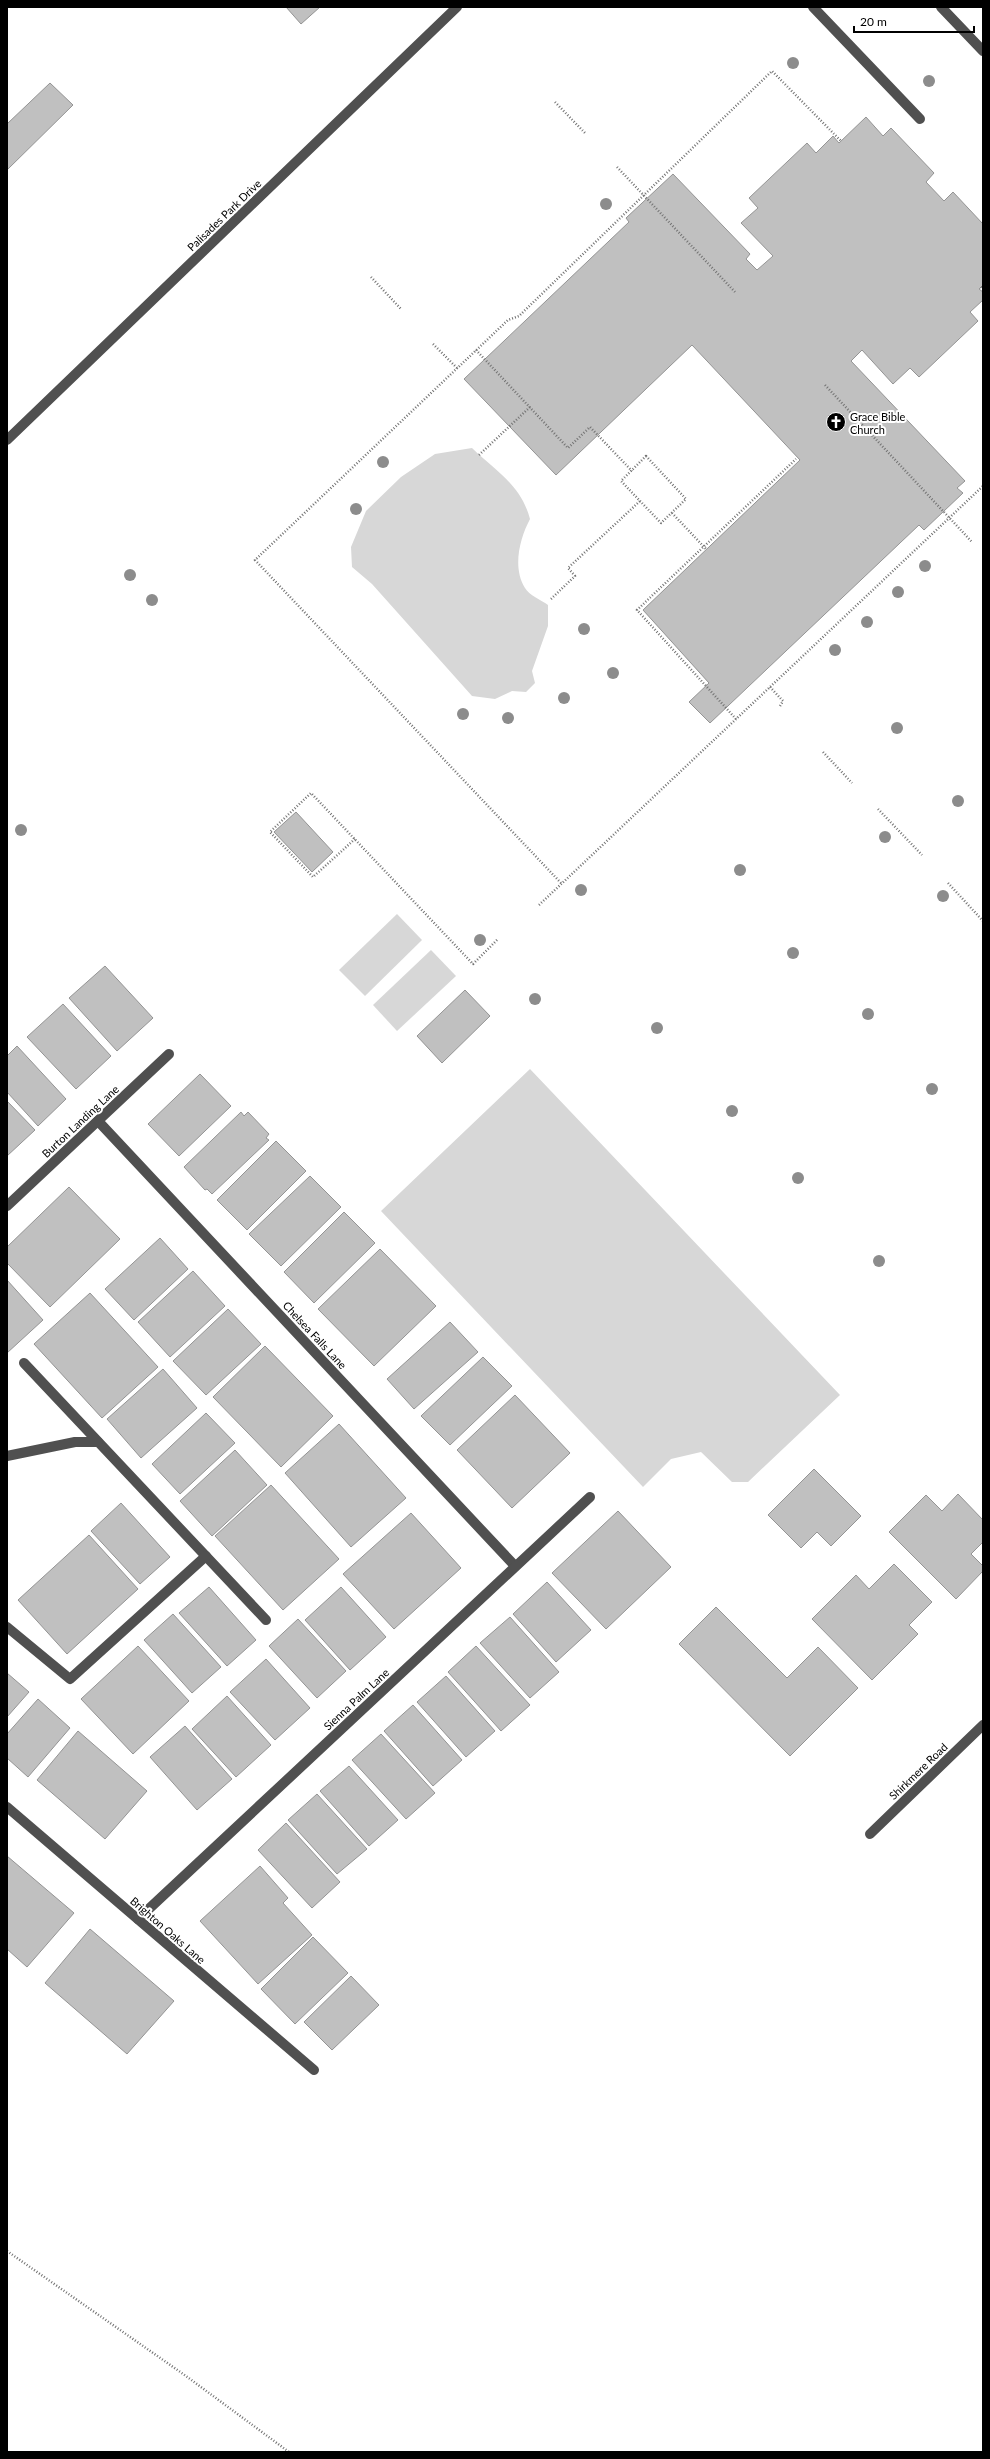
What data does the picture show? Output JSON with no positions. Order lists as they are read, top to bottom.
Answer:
{
  "streets": {
    "street": [
      "Palisades Park Drive",
      "Burton Landing Lane",
      "Chelsea Falls Lane",
      "Sienna Palm Lane",
      "Shirkmere Road",
      "Brighton Oaks Lane"
    ]
  },
  "crossings": [
    ["Burton Landing Lane", "Chelsea Falls Lane"],
    ["Chelsea Falls Lane", "Sienna Palm Lane"],
    ["Sienna Palm Lane", "Brighton Oaks Lane"]
  ],
  "places": {
    "church": ["Grace Bible Church"]
  },
  "scale_bar": "20 m"
}
